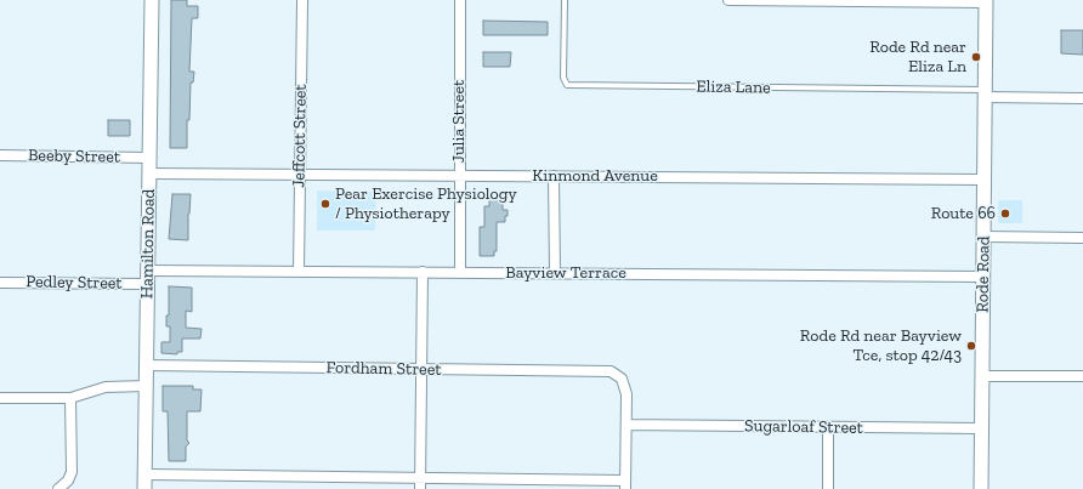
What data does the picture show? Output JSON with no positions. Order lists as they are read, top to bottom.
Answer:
{
  "streets": {
    "main road": ["Hamilton Road", "Rode Road"],
    "street": [
      "Julia Street",
      "Jeffcott Street",
      "Beeby Street",
      "Kinmond Avenue",
      "Bayview Terrace",
      "Pedley Street",
      "Fordham Street",
      "Sugarloaf Street"
    ],
    "lane": ["Eliza Lane"]
  },
  "crossings": [
    ["Eliza Lane", "Rode Road"],
    ["Julia Street", "Kinmond Avenue"],
    ["Julia Street", "Bayview Terrace"],
    ["Jeffcott Street", "Kinmond Avenue"],
    ["Jeffcott Street", "Bayview Terrace"],
    ["Beeby Street", "Hamilton Road"],
    ["Kinmond Avenue", "Hamilton Road"],
    ["Kinmond Avenue", "Rode Road"],
    ["Hamilton Road", "Bayview Terrace"],
    ["Hamilton Road", "Pedley Street"],
    ["Hamilton Road", "Fordham Street"],
    ["Bayview Terrace", "Rode Road"],
    ["Bayview Terrace", "Pedley Street"],
    ["Rode Road", "Sugarloaf Street"],
    ["Fordham Street", "Sugarloaf Street"]
  ],
  "places": [
    "Rode Rd near Eliza Ln",
    "Pear Exercise Physiology / Physiotherapy",
    "Route 66",
    "Rode Rd near Bayview Tce, stop 42/43"
  ]
}
